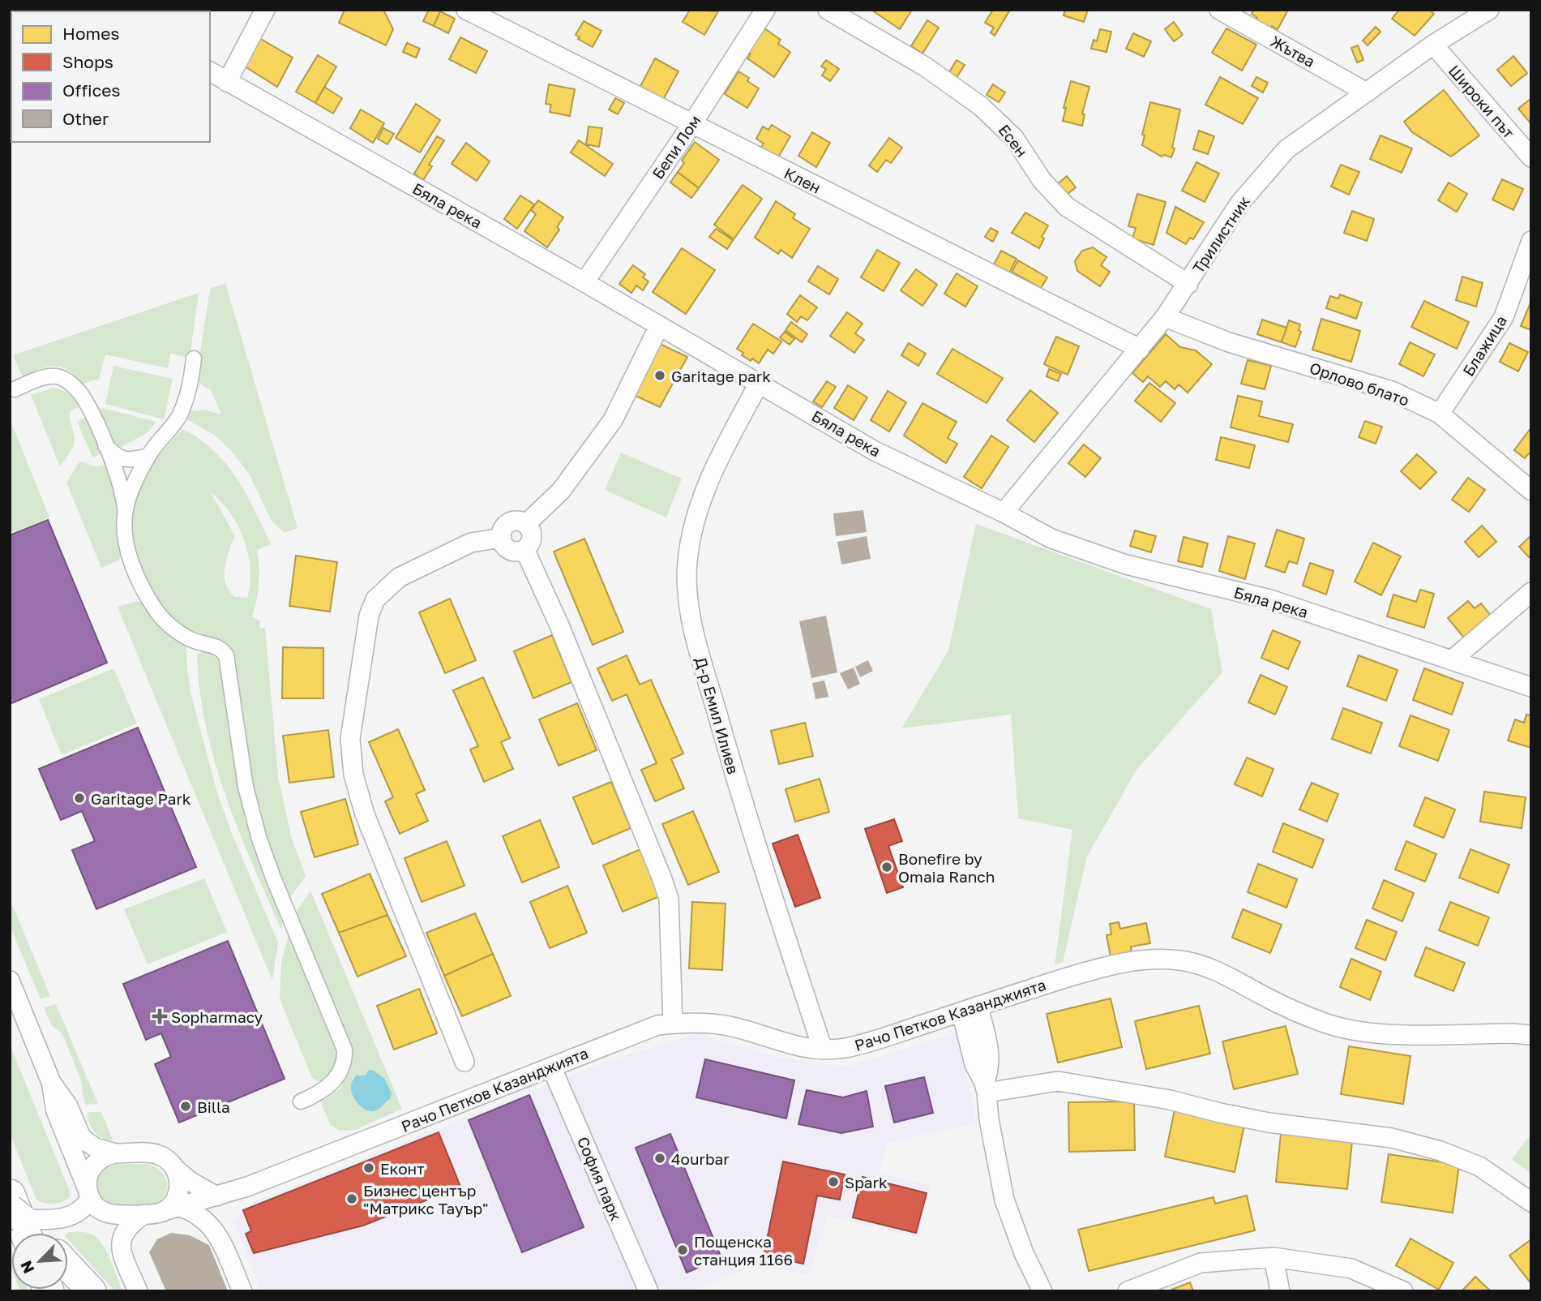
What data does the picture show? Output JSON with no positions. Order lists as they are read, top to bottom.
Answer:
{
  "streets": {
    "street": [
      "Жътва",
      "Широки път",
      "Есен",
      "Бепи Лом",
      "Клен",
      "Бяла река",
      "Трилистник",
      "Блажица",
      "Орлово блато",
      "Д-р Емил Илиев",
      "Рачо Петков Казанджията",
      "София парк"
    ]
  },
  "crossings": [
    ["Жътва", "Трилистник"],
    ["Широки път", "Трилистник"],
    ["Есен", "Трилистник"],
    ["Бепи Лом", "Клен"],
    ["Бепи Лом", "Бяла река"],
    ["Клен", "Трилистник"],
    ["Бяла река", "Трилистник"],
    ["Бяла река", "Д-р Емил Илиев"],
    ["Трилистник", "Орлово блато"],
    ["Блажица", "Орлово блато"],
    ["Д-р Емил Илиев", "Рачо Петков Казанджията"],
    ["Рачо Петков Казанджията", "София парк"]
  ],
  "places": {
    "other": [
      "Garitage park",
      "Garitage Park",
      "Bonefire by Omaia Ranch",
      "Billa",
      "4ourbar",
      "Еконт",
      "Spark",
      "Бизнес център \"Матрикс Тауър\"",
      "Пощенска станция 1166"
    ],
    "health": ["Sopharmacy"]
  },
  "legend": [
    "Homes",
    "Shops",
    "Offices",
    "Other"
  ],
  "north": "bottom left"
}
